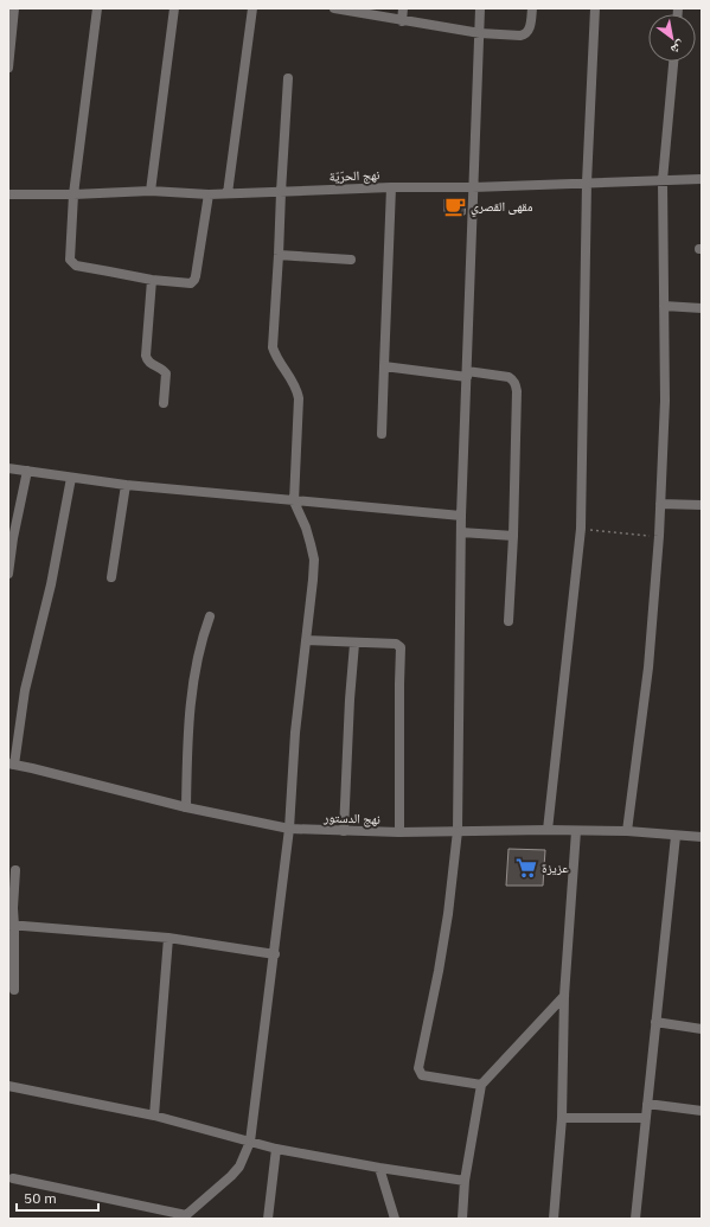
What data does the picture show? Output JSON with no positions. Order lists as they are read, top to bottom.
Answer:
{
  "streets": {
    "street": ["نهج الحرّيّة", "نهج الدستور"]
  },
  "places": {
    "cafe": ["مقهى القصري"],
    "supermarket": ["عزيزة"]
  },
  "scale_bar": "50 m",
  "north": "bottom right"
}
